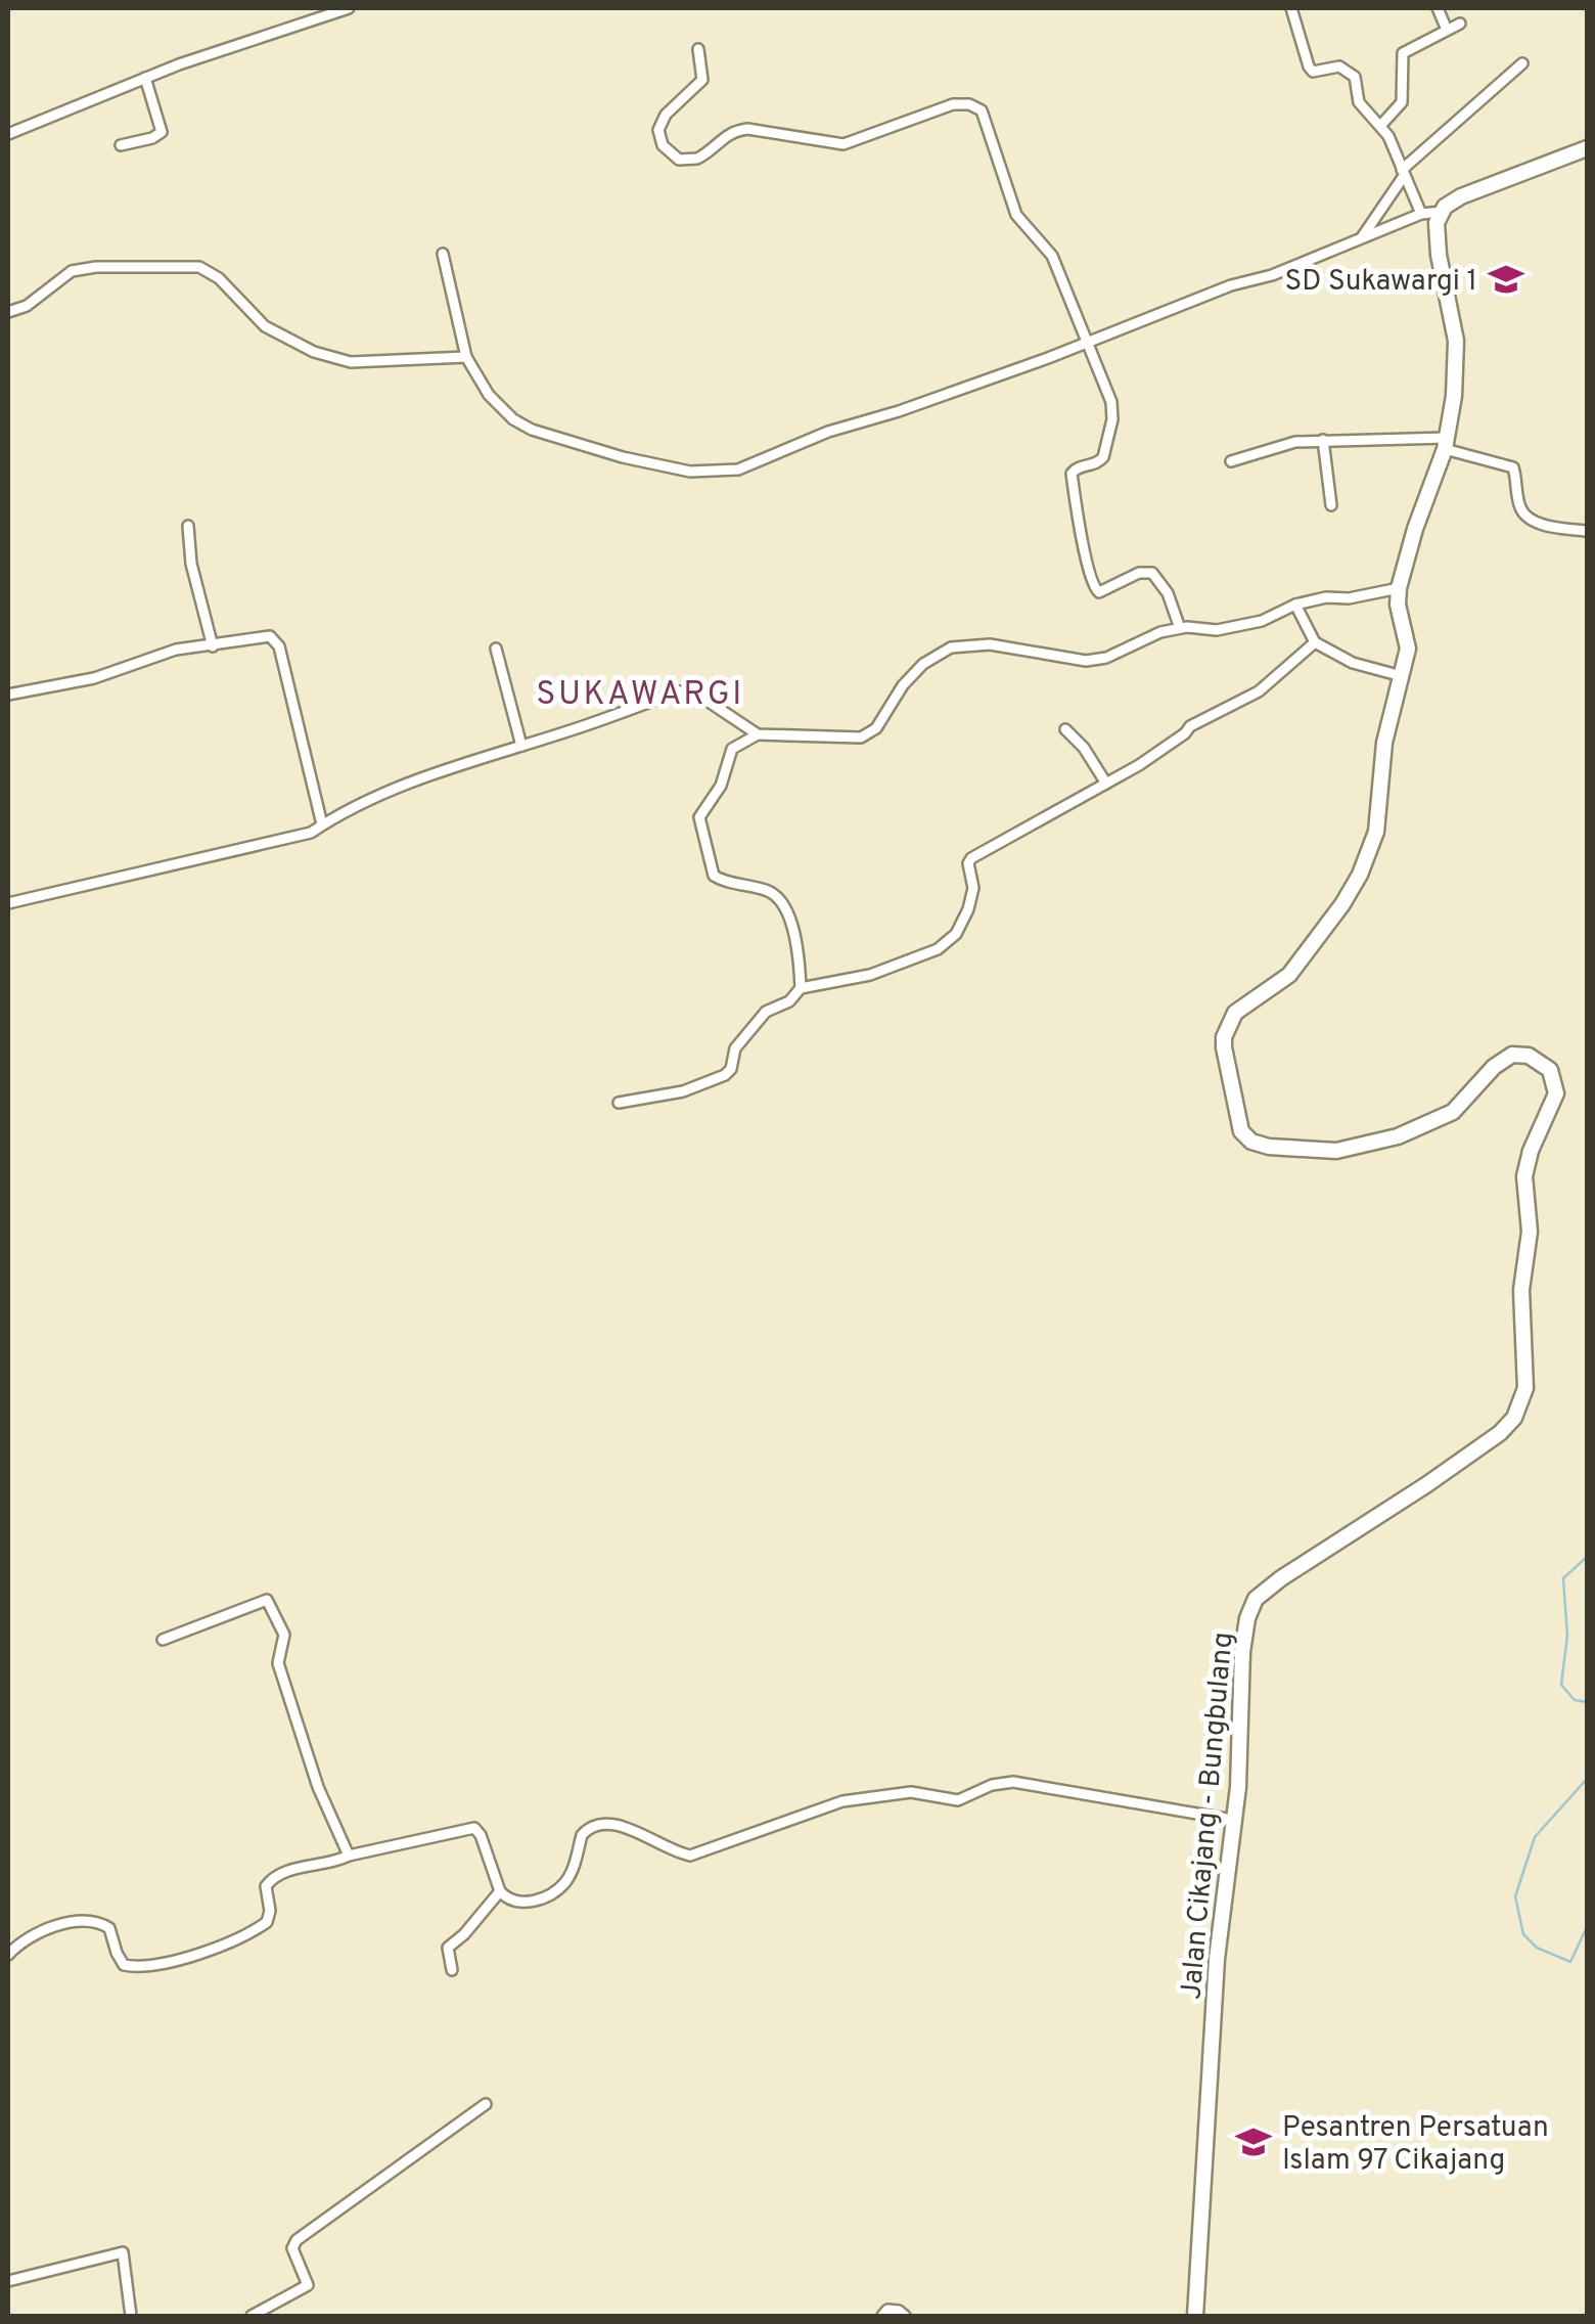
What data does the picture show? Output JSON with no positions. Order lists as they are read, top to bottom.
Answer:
{
  "streets": {
    "main road": ["Jalan Cikajang - Bungbulang"]
  },
  "districts": ["SUKAWARGI"],
  "places": {
    "school or university": ["SD Sukawargi 1", "Pesantren Persatuan Islam 97 Cikajang"]
  }
}
